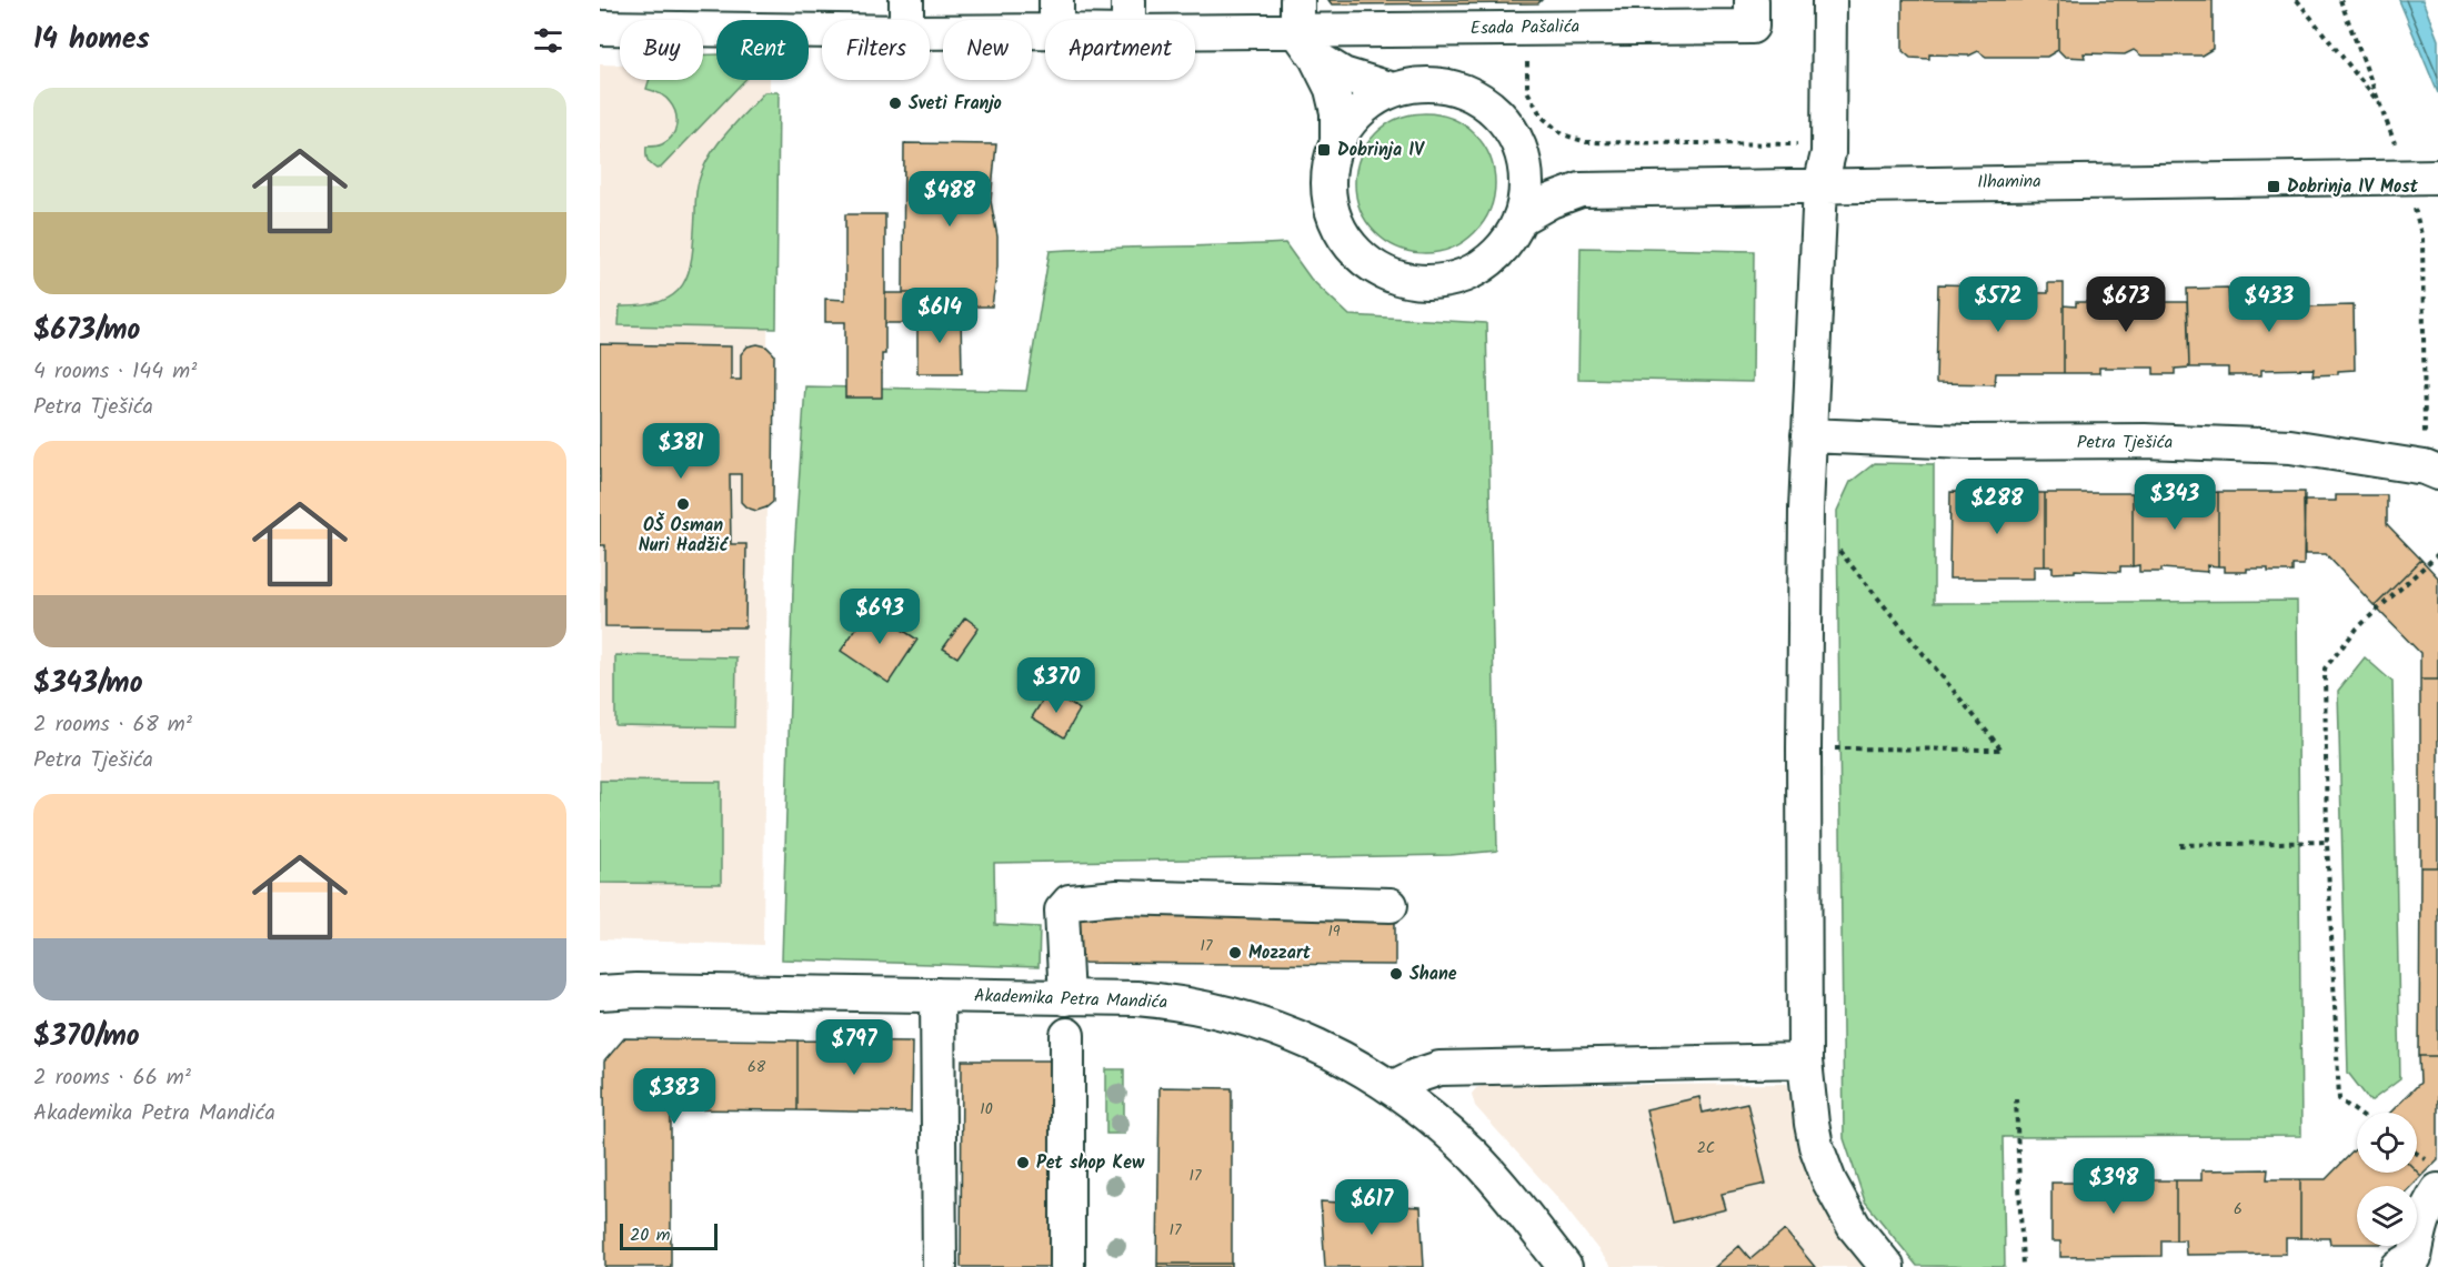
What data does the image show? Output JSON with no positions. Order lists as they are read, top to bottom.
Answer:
{
  "streets": {
    "street": [
      "Esada Pašalića",
      "Ilhamina",
      "Petra Tješića",
      "Akademika Petra Mandića"
    ]
  },
  "places": {
    "other": [
      "Sveti Franjo",
      "OŠ Osman Nuri Hadžić",
      "Mozzart",
      "Shane",
      "Pet shop Kew"
    ],
    "transit": ["Dobrinja IV", "Dobrinja IV Most"]
  },
  "house_numbers": [
    "19",
    "17",
    "68",
    "10",
    "2C",
    "17",
    "6",
    "17"
  ],
  "scale_bar": "20 m",
  "page": {
    "heading": "14 homes",
    "chip": [
      "Buy",
      "Rent",
      "Filters",
      "New",
      "Apartment"
    ],
    "list": [
      {
        "name": "$673/mo",
        "note": "4 rooms · 144 m² · Petra Tješića"
      },
      {
        "name": "$343/mo",
        "note": "2 rooms · 68 m² · Petra Tješića"
      },
      {
        "name": "$370/mo",
        "note": "2 rooms · 66 m² · Akademika Petra Mandića"
      }
    ],
    "price": [
      "$488",
      "$572",
      "$673",
      "$433",
      "$614",
      "$381",
      "$343",
      "$288",
      "$693",
      "$370",
      "$797",
      "$383",
      "$398",
      "$617"
    ],
    "scale": "20 m"
  }
}
